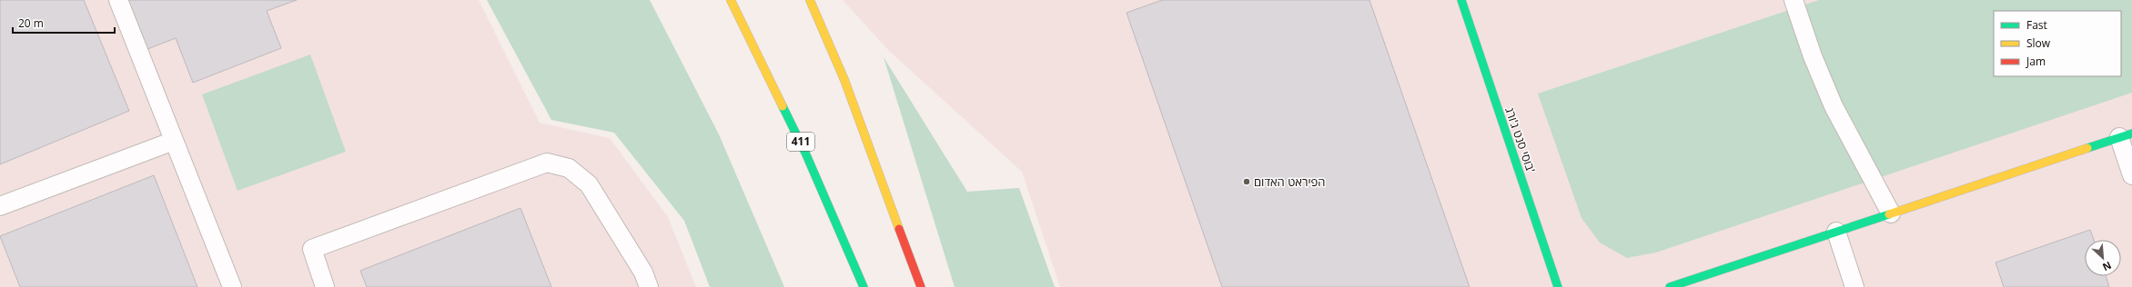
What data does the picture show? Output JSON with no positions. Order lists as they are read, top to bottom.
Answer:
{
  "streets": {
    "street": ["בוסי סנט ג'ורג'", "411"]
  },
  "places": ["הפיראט האדום"],
  "legend": ["Fast", "Slow", "Jam"],
  "scale_bar": "20 m",
  "north": "bottom right"
}
